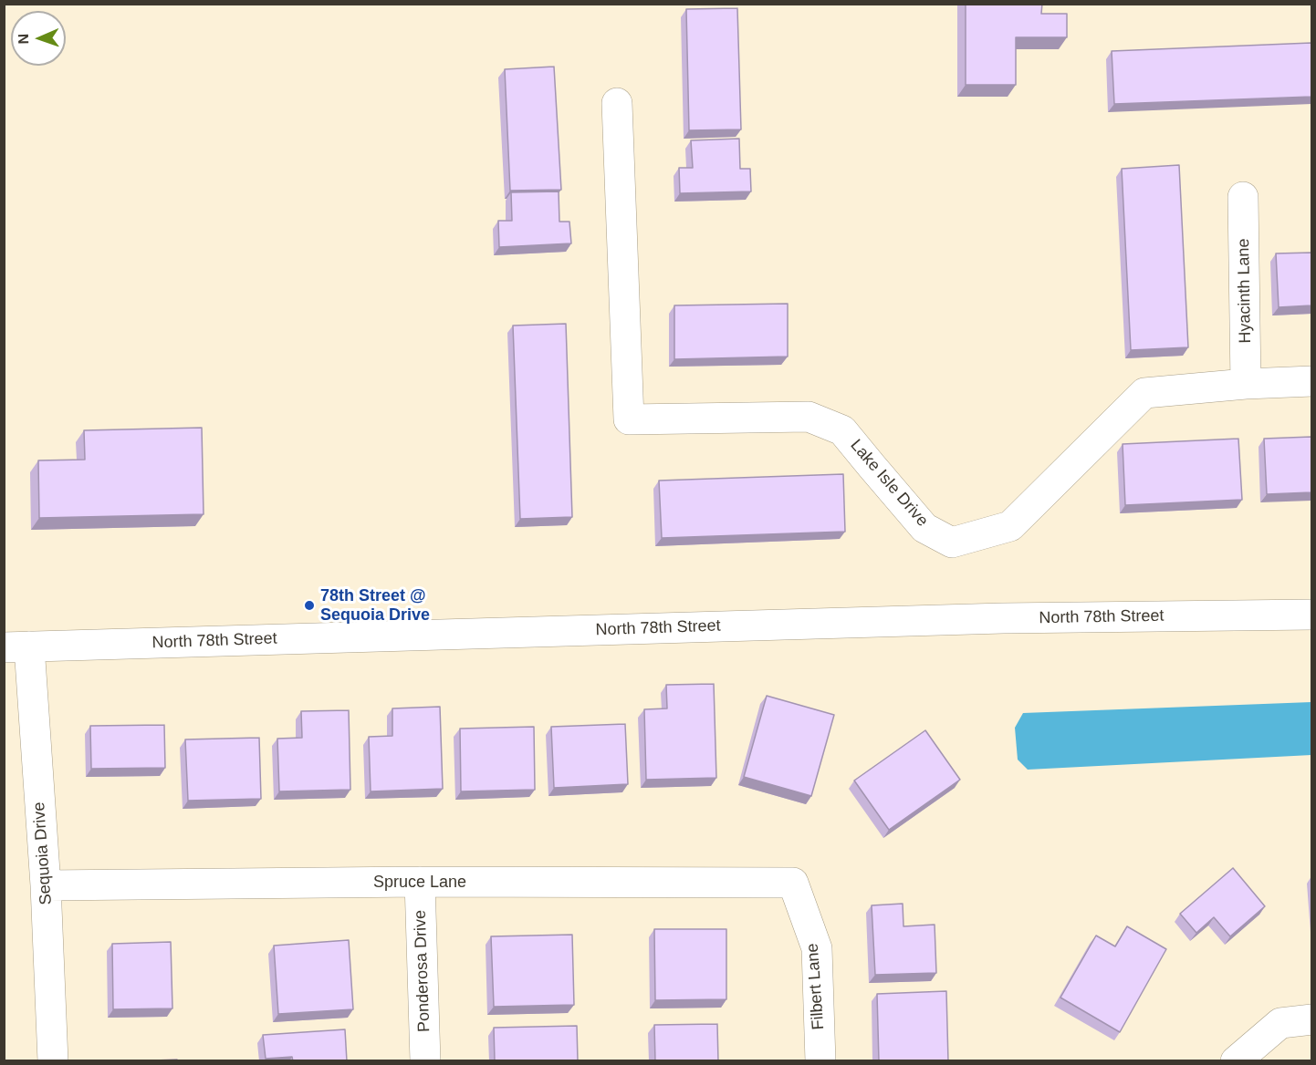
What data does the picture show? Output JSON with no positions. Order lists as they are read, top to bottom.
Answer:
{
  "streets": {
    "street": [
      "Hyacinth Lane",
      "Lake Isle Drive",
      "North 78th Street",
      "Sequoia Drive",
      "Spruce Lane",
      "Ponderosa Drive",
      "Filbert Lane"
    ]
  },
  "crossings": [
    ["Hyacinth Lane", "Lake Isle Drive"],
    ["North 78th Street", "Sequoia Drive"],
    ["Sequoia Drive", "Spruce Lane"],
    ["Spruce Lane", "Ponderosa Drive"],
    ["Spruce Lane", "Filbert Lane"]
  ],
  "places": ["78th Street @ Sequoia Drive"],
  "north": "left"
}
